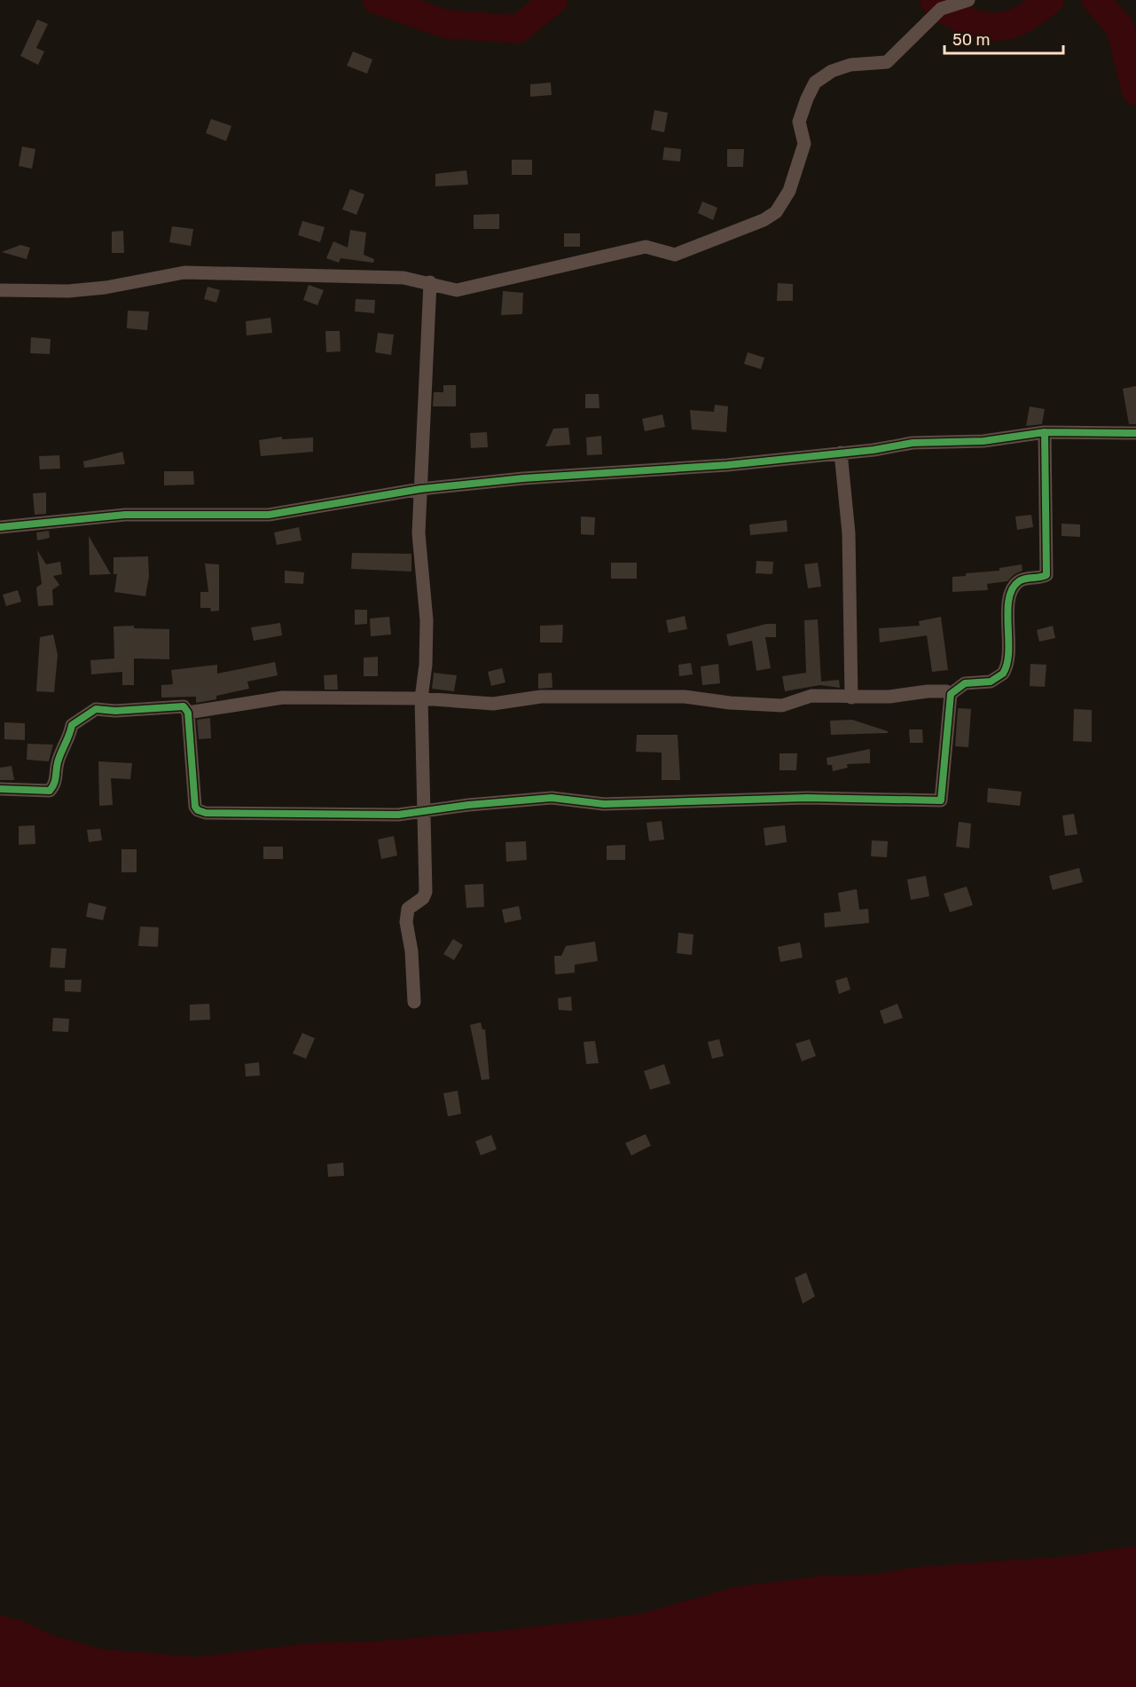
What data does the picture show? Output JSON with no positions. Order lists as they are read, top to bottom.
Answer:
{
  "scale_bar": "50 m"
}
